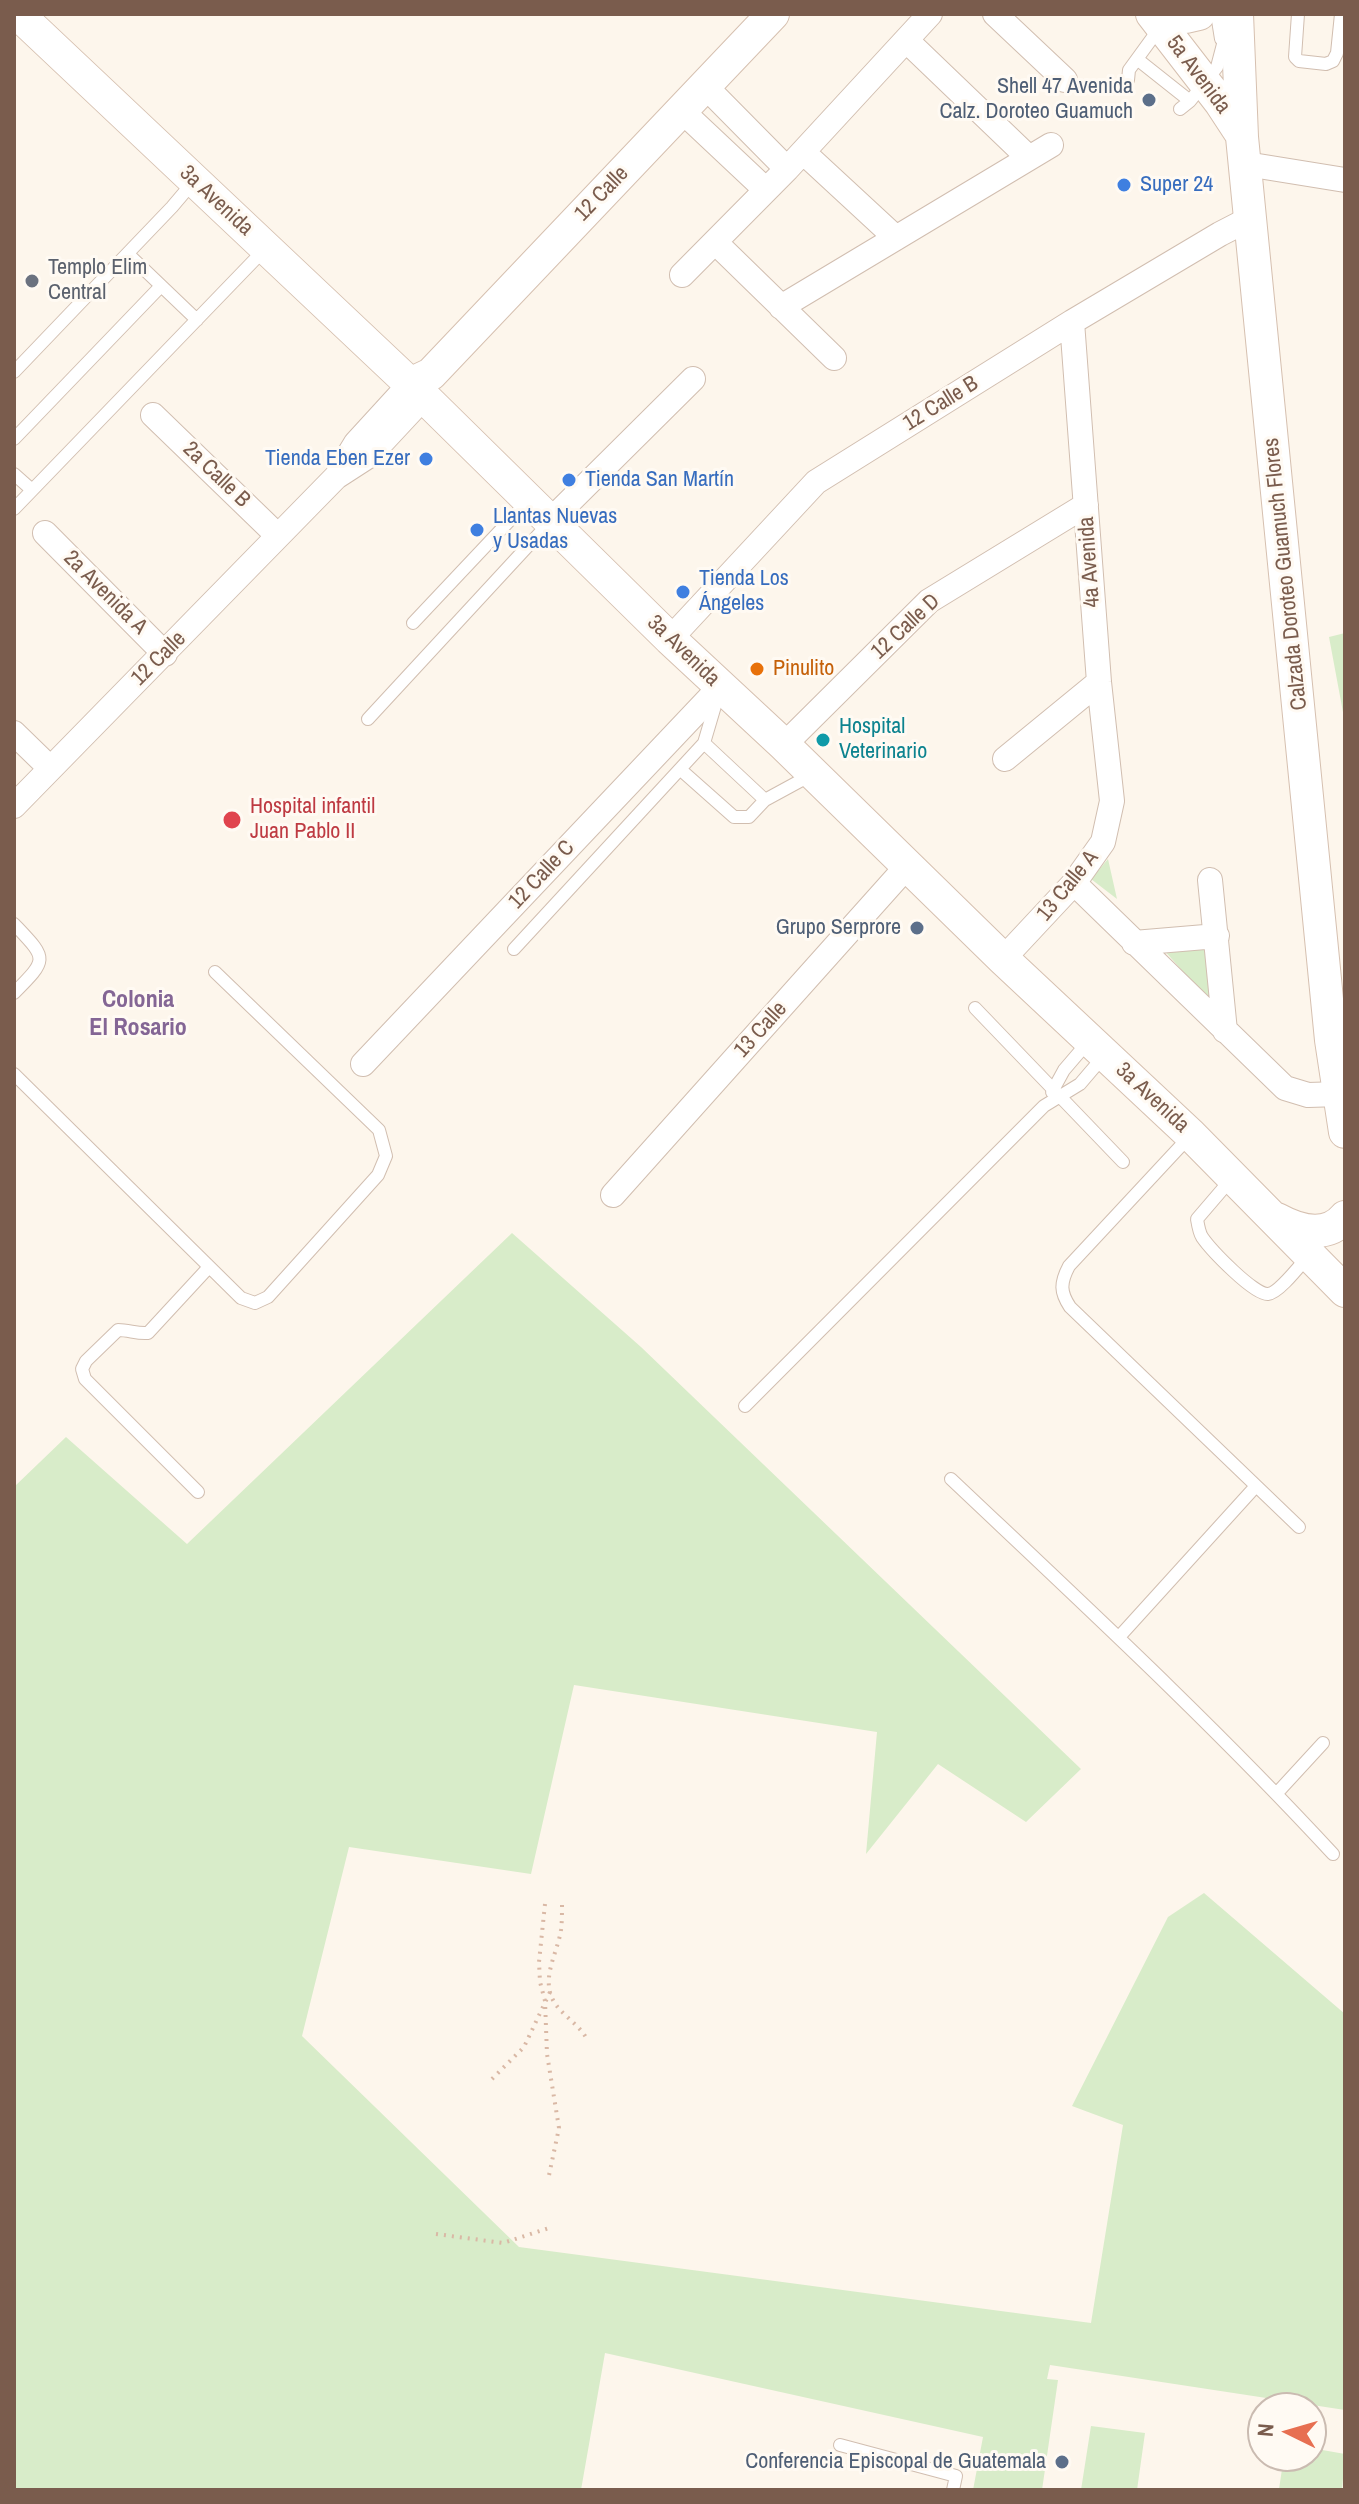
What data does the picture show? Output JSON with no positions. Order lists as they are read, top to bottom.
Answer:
{
  "streets": {
    "main road": [
      "5a Avenida",
      "12 Calle",
      "3a Avenida",
      "Calzada Doroteo Guamuch Flores"
    ],
    "street": [
      "12 Calle B",
      "2a Calle B",
      "4a Avenida",
      "2a Avenida A",
      "12 Calle D",
      "12 Calle C",
      "13 Calle A",
      "13 Calle"
    ]
  },
  "crossings": [
    ["5a Avenida", "Calzada Doroteo Guamuch Flores"],
    ["12 Calle", "3a Avenida"],
    ["12 Calle", "2a Calle B"],
    ["12 Calle", "2a Avenida A"],
    ["3a Avenida", "12 Calle B"],
    ["3a Avenida", "12 Calle D"],
    ["3a Avenida", "12 Calle C"],
    ["3a Avenida", "13 Calle A"],
    ["3a Avenida", "13 Calle"],
    ["12 Calle B", "4a Avenida"],
    ["12 Calle B", "Calzada Doroteo Guamuch Flores"],
    ["4a Avenida", "12 Calle D"],
    ["4a Avenida", "13 Calle A"]
  ],
  "districts": ["Colonia El Rosario"],
  "places": [
    "Shell 47 Avenida Calz. Doroteo Guamuch",
    "Super 24",
    "Templo Elim Central",
    "Tienda Eben Ezer",
    "Tienda San Martín",
    "Llantas Nuevas y Usadas",
    "Tienda Los Ángeles",
    "Pinulito",
    "Hospital Veterinario",
    "Hospital infantil Juan Pablo II",
    "Grupo Serprore",
    "Conferencia Episcopal de Guatemala"
  ],
  "north": "left"
}
